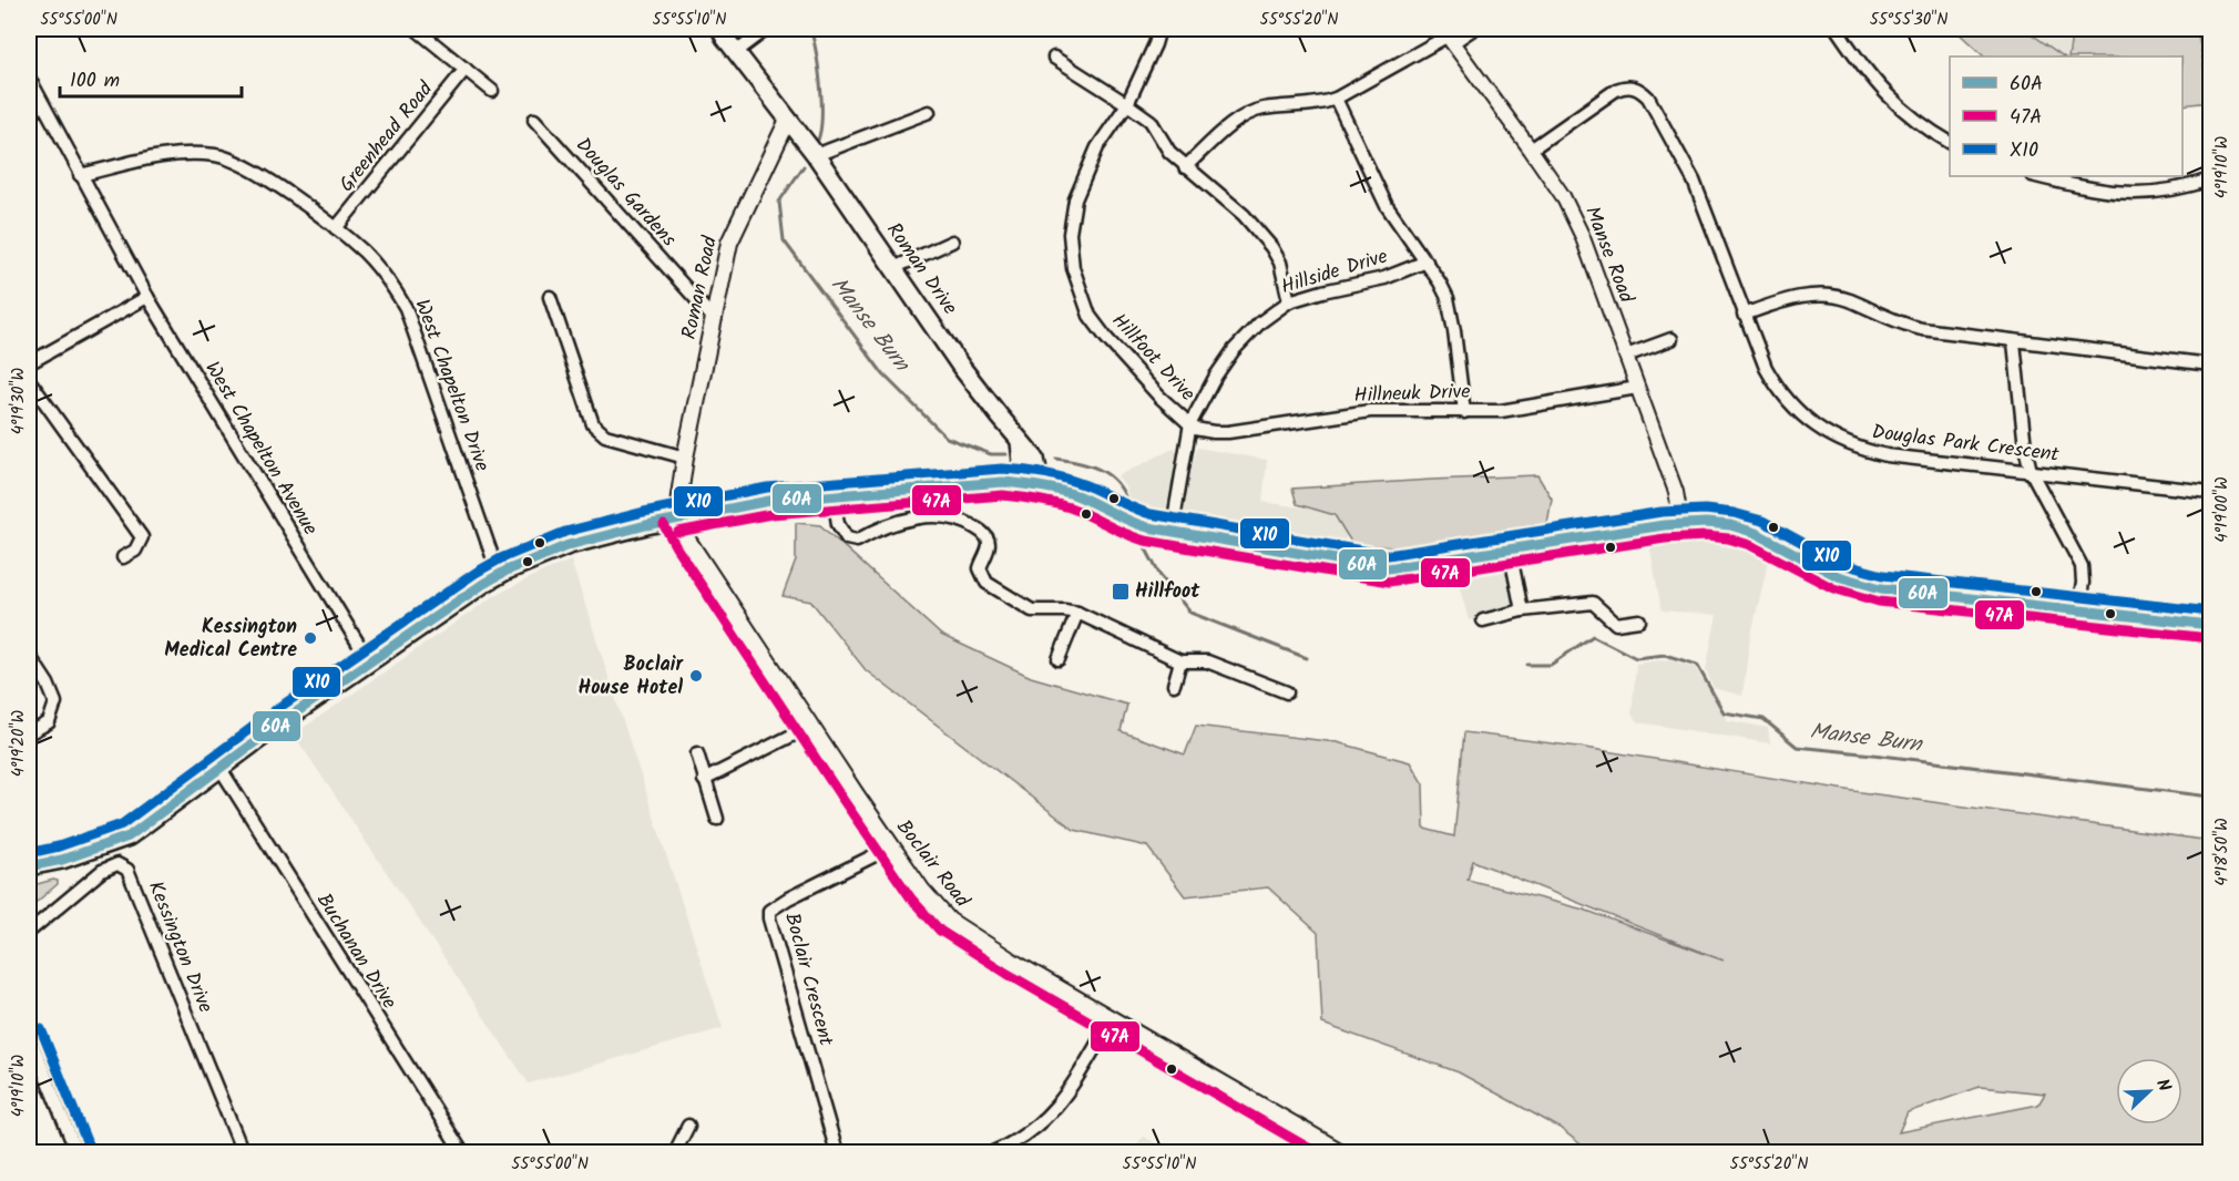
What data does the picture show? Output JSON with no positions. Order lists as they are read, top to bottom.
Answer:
{
  "streets": {
    "main road": ["Roman Drive", "Roman Road", "Boclair Road"],
    "street": [
      "Greenhead Road",
      "Douglas Gardens",
      "Manse Road",
      "Hillside Drive",
      "Hillfoot Drive",
      "West Chapelton Drive",
      "Hillneuk Drive",
      "Douglas Park Crescent",
      "West Chapelton Avenue",
      "Kessington Drive",
      "Buchanan Drive",
      "Boclair Crescent"
    ]
  },
  "crossings": [
    ["Greenhead Road", "West Chapelton Drive"],
    ["Douglas Gardens", "Roman Road"],
    ["Manse Road", "Hillneuk Drive"],
    ["Manse Road", "Douglas Park Crescent"],
    ["Roman Drive", "Roman Road"],
    ["Hillside Drive", "Hillfoot Drive"],
    ["Hillside Drive", "Hillneuk Drive"],
    ["Roman Road", "Boclair Road"],
    ["Hillfoot Drive", "Hillneuk Drive"],
    ["West Chapelton Drive", "West Chapelton Avenue"],
    ["Boclair Road", "Boclair Crescent"]
  ],
  "water": ["Manse Burn"],
  "places": {
    "transit": ["Hillfoot"],
    "other": ["Kessington Medical Centre", "Boclair House Hotel"]
  },
  "lines": ["transit line X10", "transit line 60A", "transit line 47A"],
  "legend": ["60A", "47A", "X10"],
  "scale_bar": "100 m",
  "north": "top right",
  "coordinates": [
    "55°55'00\"N",
    "55°55'10\"N",
    "55°55'20\"N",
    "55°55'30\"N",
    "4°19'10\"W",
    "4°19'30\"W",
    "4°19'00\"W",
    "4°19'20\"W",
    "4°18'50\"W"
  ]
}
